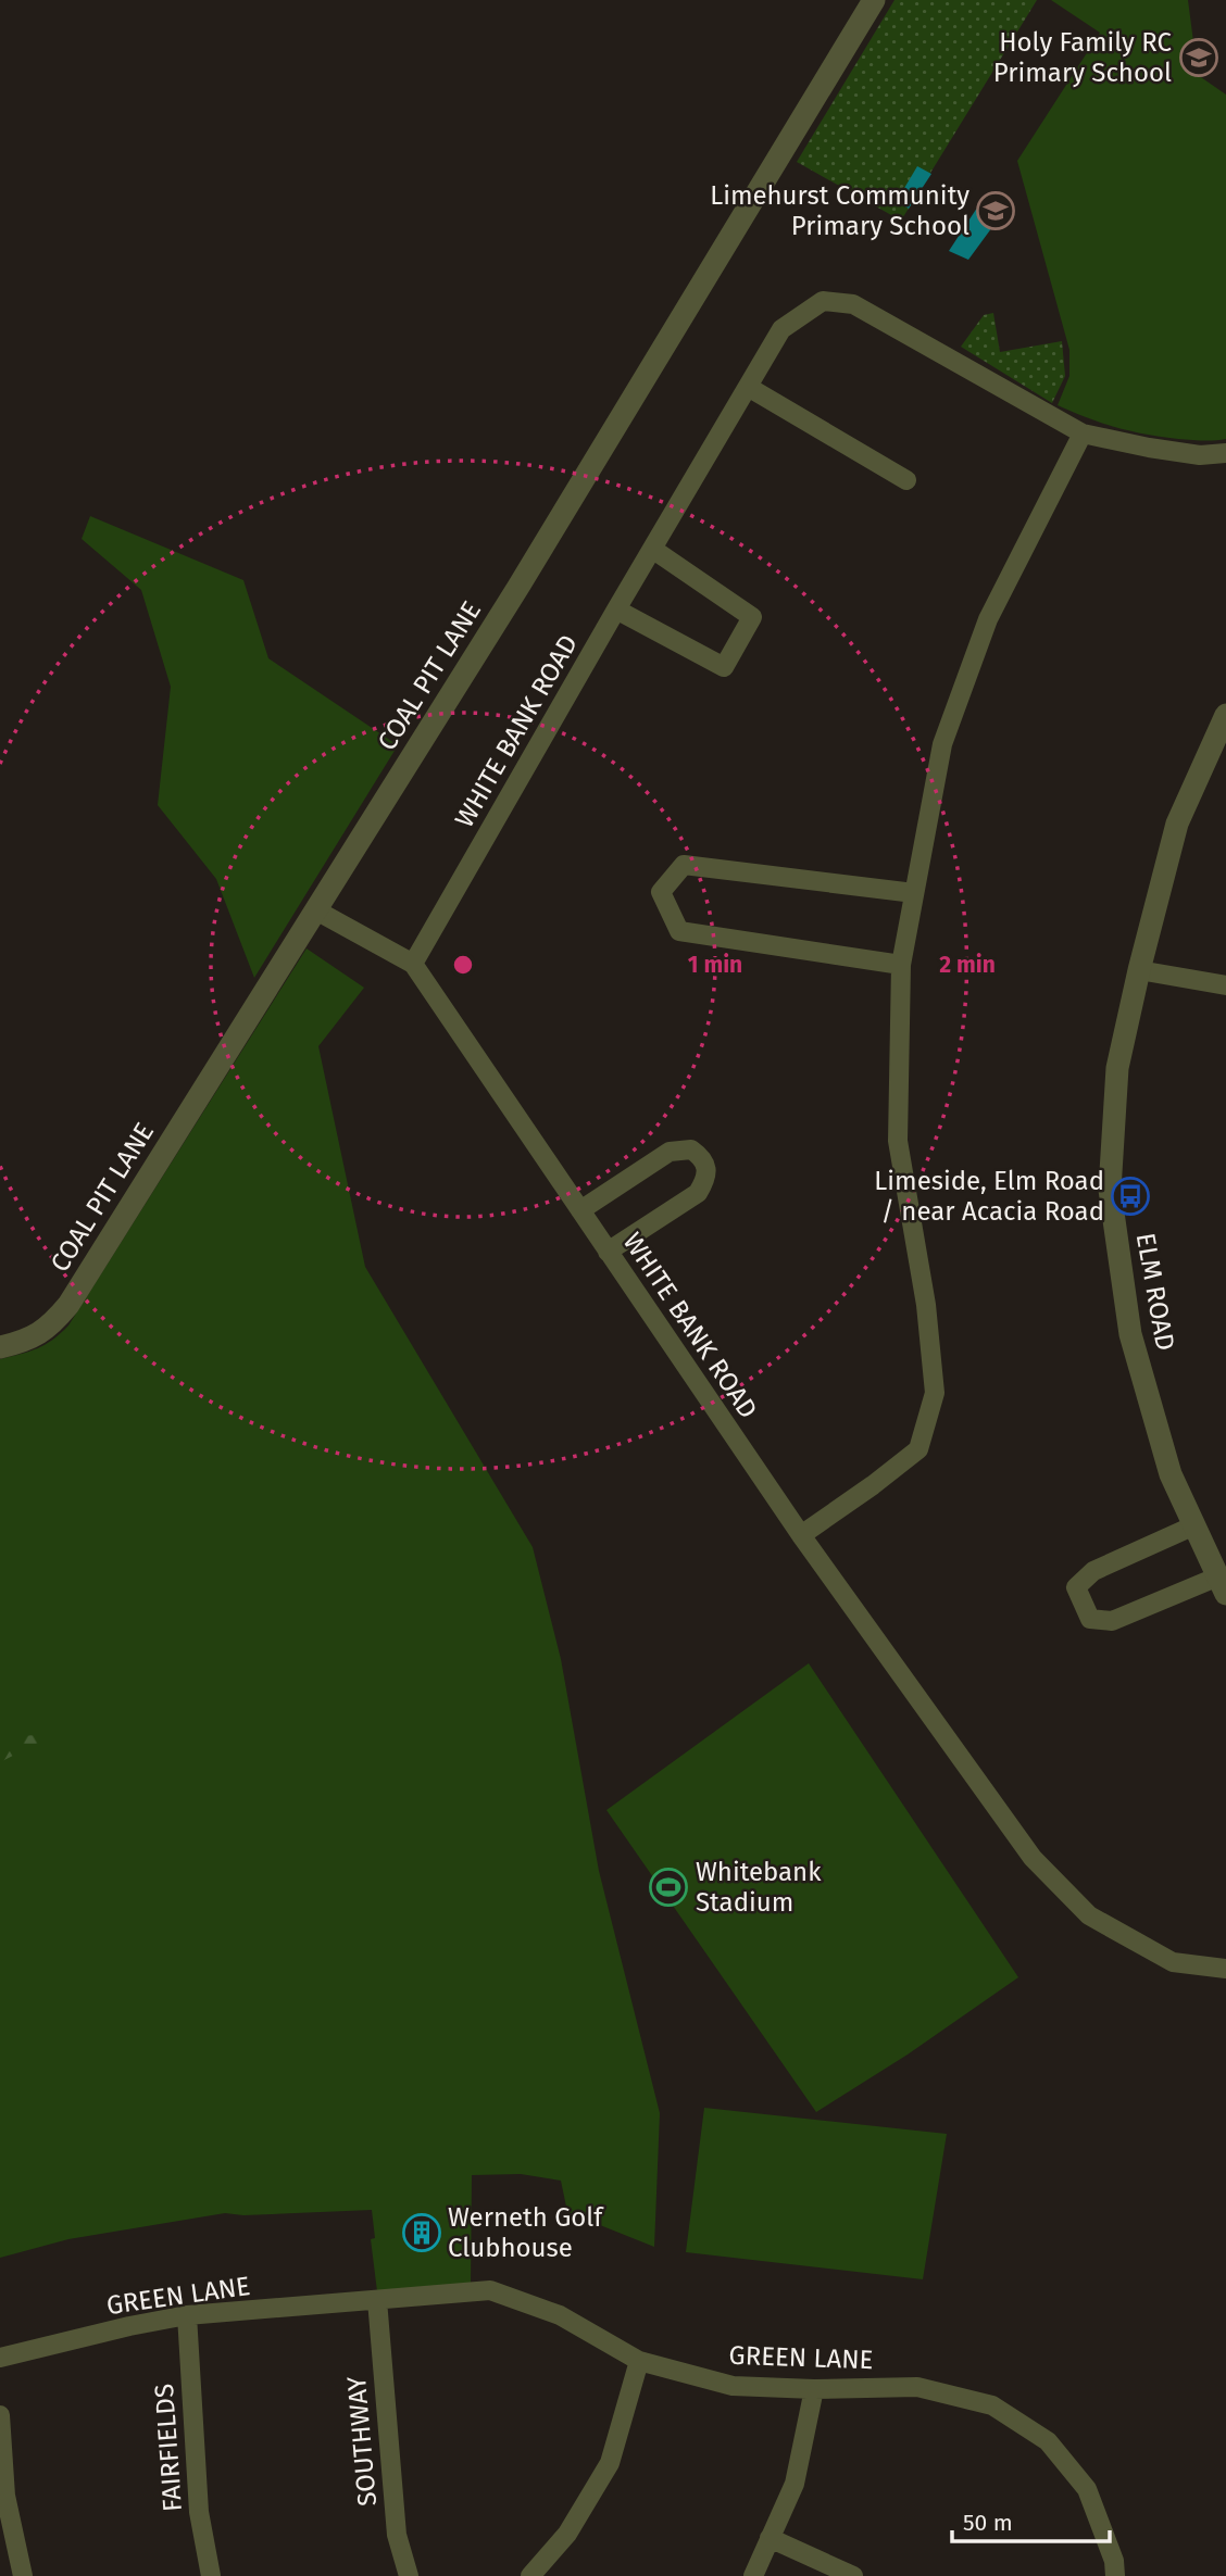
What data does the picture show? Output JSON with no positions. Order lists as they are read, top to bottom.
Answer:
{
  "streets": {
    "street": [
      "COAL PIT LANE",
      "WHITE BANK ROAD",
      "ELM ROAD",
      "GREEN LANE",
      "SOUTHWAY",
      "FAIRFIELDS"
    ]
  },
  "crossings": [
    ["GREEN LANE", "SOUTHWAY"],
    ["GREEN LANE", "FAIRFIELDS"]
  ],
  "places": {
    "school or university": ["Holy Family RC Primary School", "Limehurst Community Primary School"],
    "bus stop": ["Limeside, Elm Road / near Acacia Road"],
    "sports": ["Whitebank Stadium"],
    "building": ["Werneth Golf Clubhouse"]
  },
  "scale_bar": "50 m",
  "rings": ["1 min", "2 min"]
}
